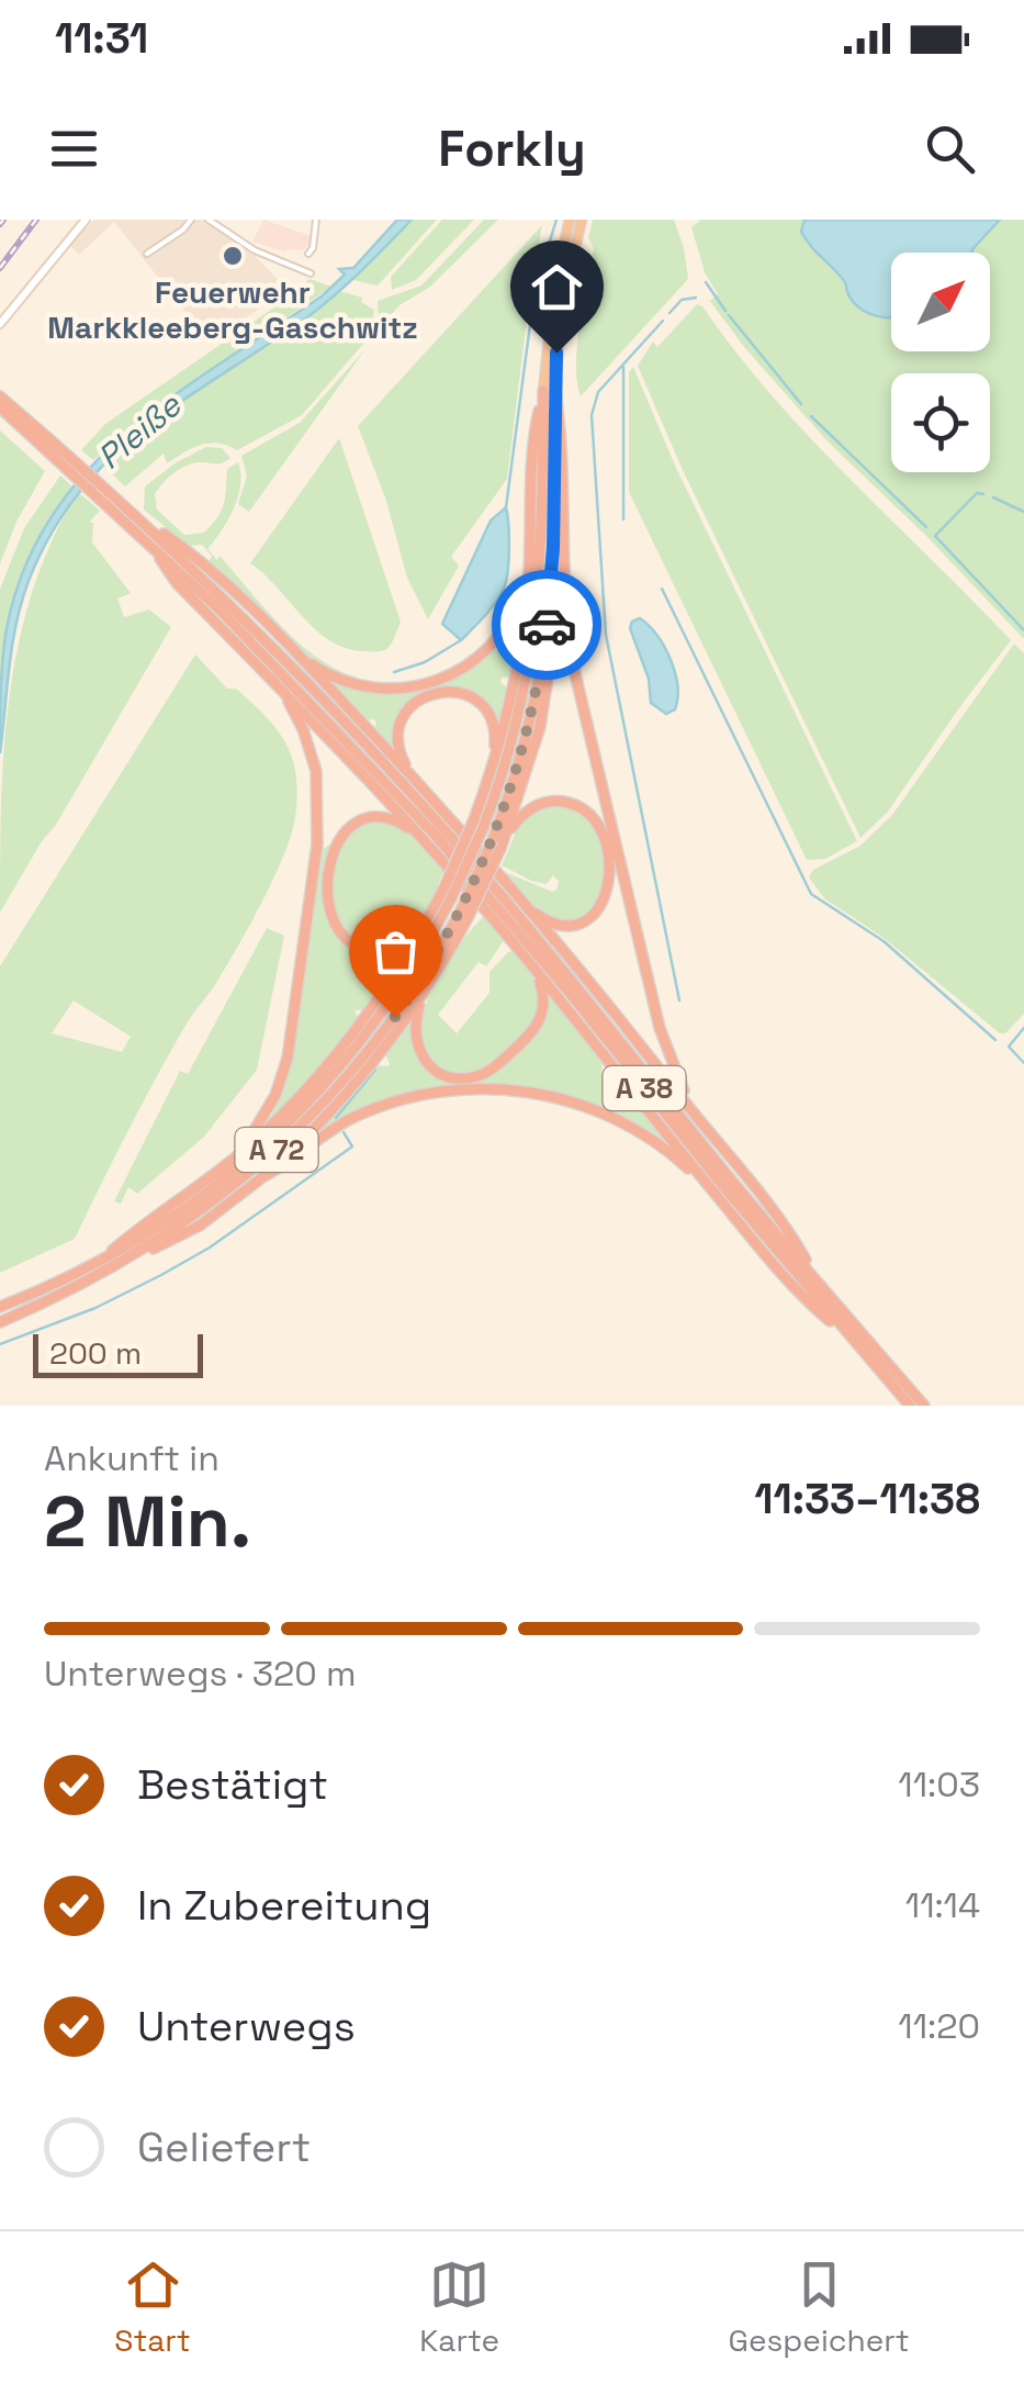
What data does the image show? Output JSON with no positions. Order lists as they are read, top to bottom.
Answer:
{
  "streets": {
    "highway": ["A 38", "A 72"]
  },
  "water": ["Pleiße"],
  "places": ["Feuerwehr Markkleeberg-Gaschwitz"],
  "scale_bar": "200 m",
  "north": "top right",
  "page": {
    "status": "11:31",
    "header": "Forkly",
    "scale": "200 m",
    "heading": ["2 Min.", "Ankunft in", "11:33–11:38"],
    "bar": "Unterwegs · 320 m",
    "list": [
      ["Bestätigt", "11:03"],
      ["In Zubereitung", "11:14"],
      ["Unterwegs", "11:20"],
      "Geliefert"
    ],
    "tabs": ["Start", "Karte", "Gespeichert"]
  }
}
